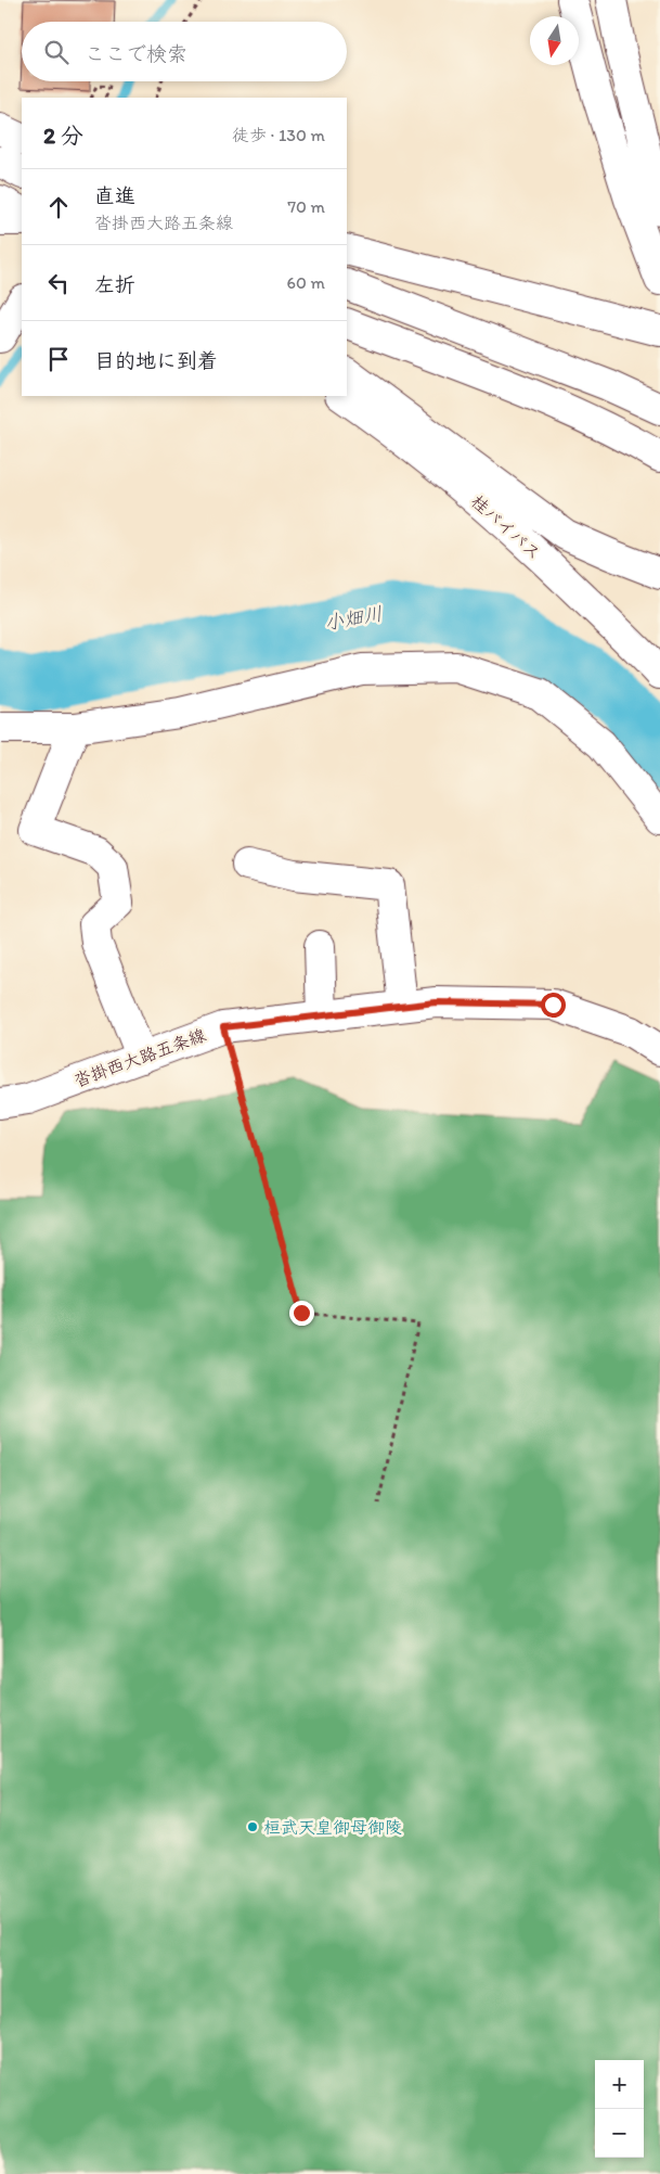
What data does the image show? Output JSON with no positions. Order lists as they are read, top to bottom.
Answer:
{
  "streets": {
    "main road": ["桂バイパス", "沓掛西大路五条線"]
  },
  "water": ["小畑川"],
  "places": ["桓武天皇御母御陵"],
  "north": "bottom",
  "page": {
    "search": "ここで検索",
    "heading": ["2 分", "徒歩 · 130 m"],
    "list": [
      ["直進", "沓掛西大路五条線", "70 m"],
      ["左折", "60 m"],
      "目的地に到着"
    ],
    "map_buttons": ["+", "−"]
  }
}
